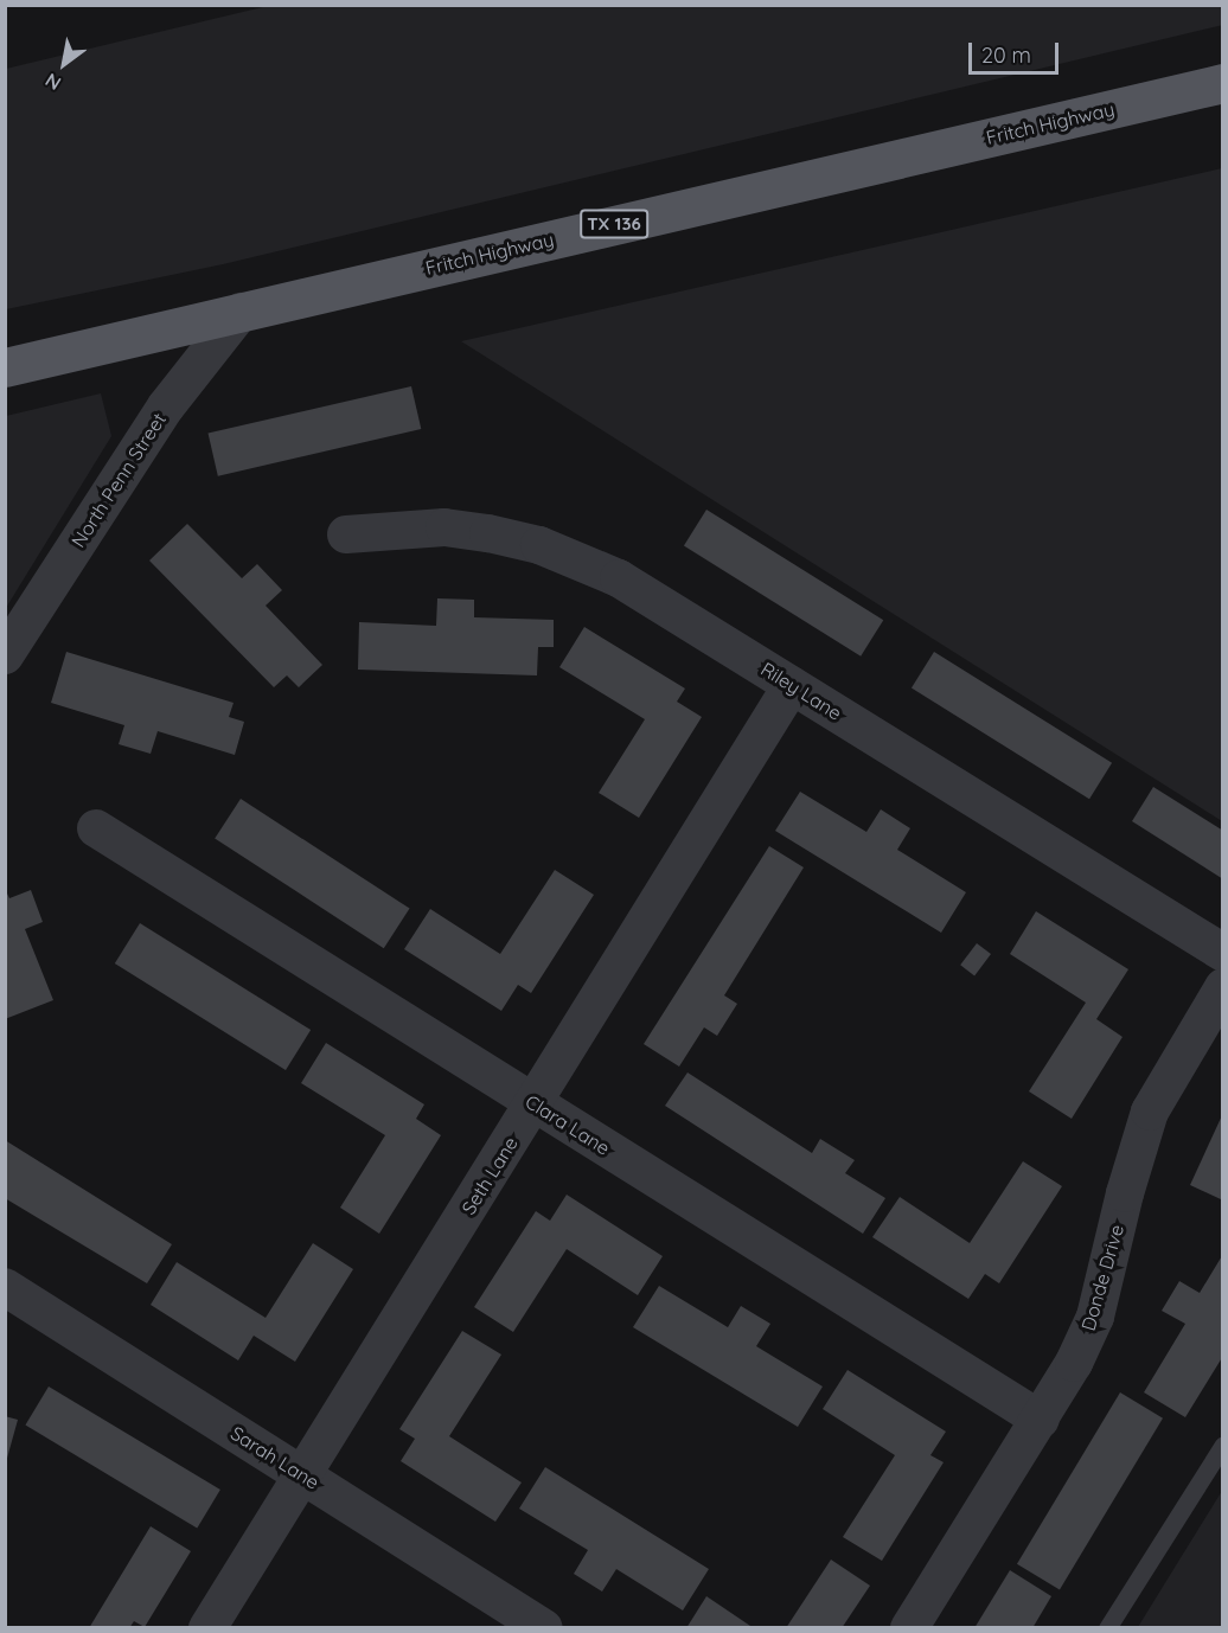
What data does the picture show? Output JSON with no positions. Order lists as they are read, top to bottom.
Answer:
{
  "streets": {
    "main road": ["Fritch Highway", "TX 136"],
    "street": [
      "North Penn Street",
      "Riley Lane",
      "Clara Lane",
      "Seth Lane",
      "Donde Drive",
      "Sarah Lane"
    ]
  },
  "crossings": [
    ["Fritch Highway", "North Penn Street"],
    ["Riley Lane", "Seth Lane"],
    ["Clara Lane", "Seth Lane"],
    ["Clara Lane", "Donde Drive"],
    ["Seth Lane", "Sarah Lane"]
  ],
  "scale_bar": "20 m",
  "north": "bottom left"
}
